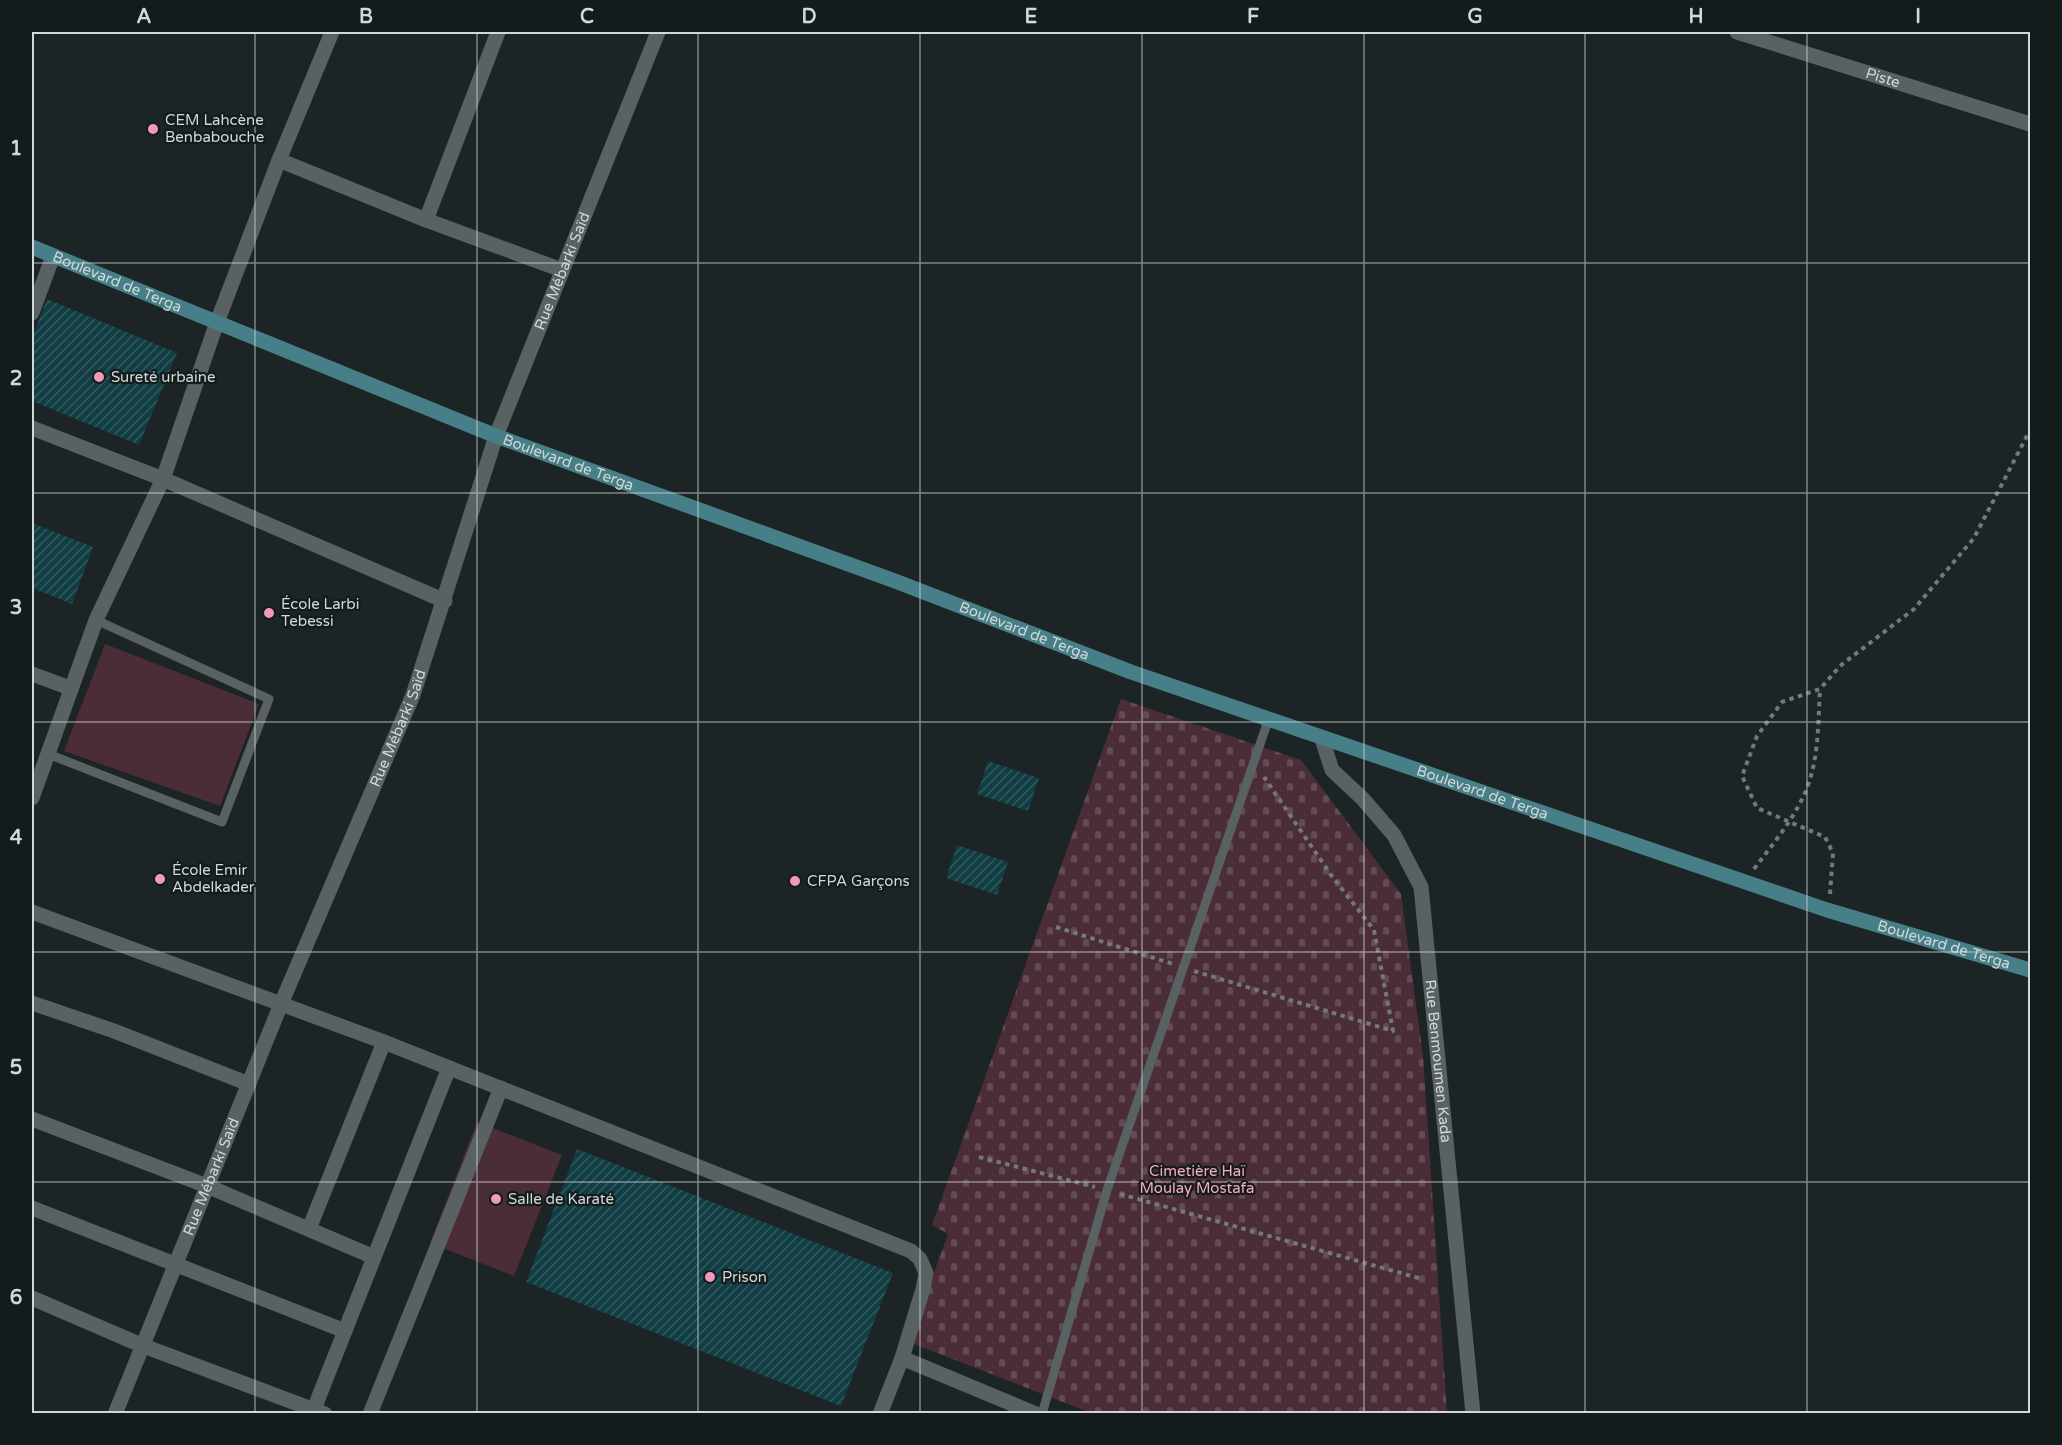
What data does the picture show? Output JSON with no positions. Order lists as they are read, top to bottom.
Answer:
{
  "streets": {
    "main road": ["Boulevard de Terga"],
    "street": ["Piste", "Rue Mébarki Saïd", "Rue Benmoumen Kada"]
  },
  "crossings": [
    ["Rue Mébarki Saïd", "Boulevard de Terga"],
    ["Boulevard de Terga", "Rue Benmoumen Kada"]
  ],
  "parks": ["Cimetière Haï Moulay Mostafa"],
  "places": [
    "CEM Lahcène Benbabouche",
    "Sureté urbaine",
    "École Larbi Tebessi",
    "École Emir Abdelkader",
    "CFPA Garçons",
    "Salle de Karaté",
    "Prison"
  ],
  "grid": {
    "columns": [
      "A",
      "B",
      "C",
      "D",
      "E",
      "F",
      "G",
      "H",
      "I"
    ],
    "rows": [
      "1",
      "2",
      "3",
      "4",
      "5",
      "6"
    ]
  }
}
